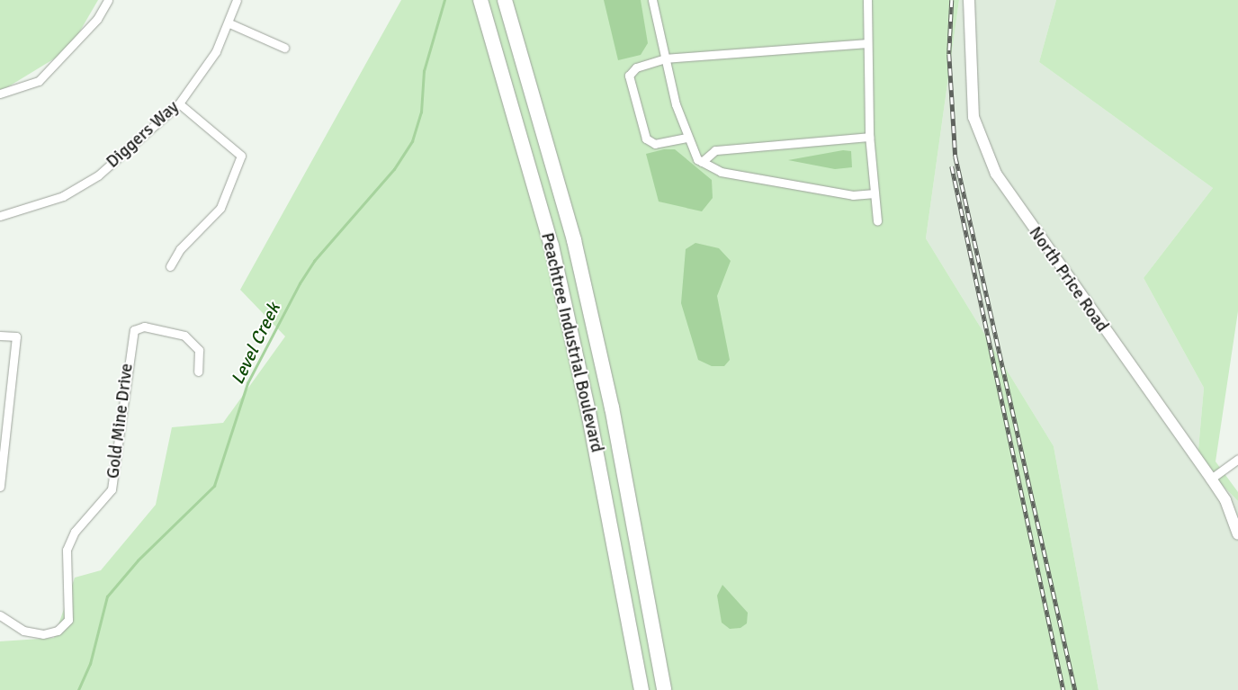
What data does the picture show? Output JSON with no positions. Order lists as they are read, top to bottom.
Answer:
{
  "streets": {
    "highway": ["Peachtree Industrial Boulevard"],
    "street": ["Diggers Way", "North Price Road", "Gold Mine Drive"]
  },
  "water": ["Level Creek"]
}
